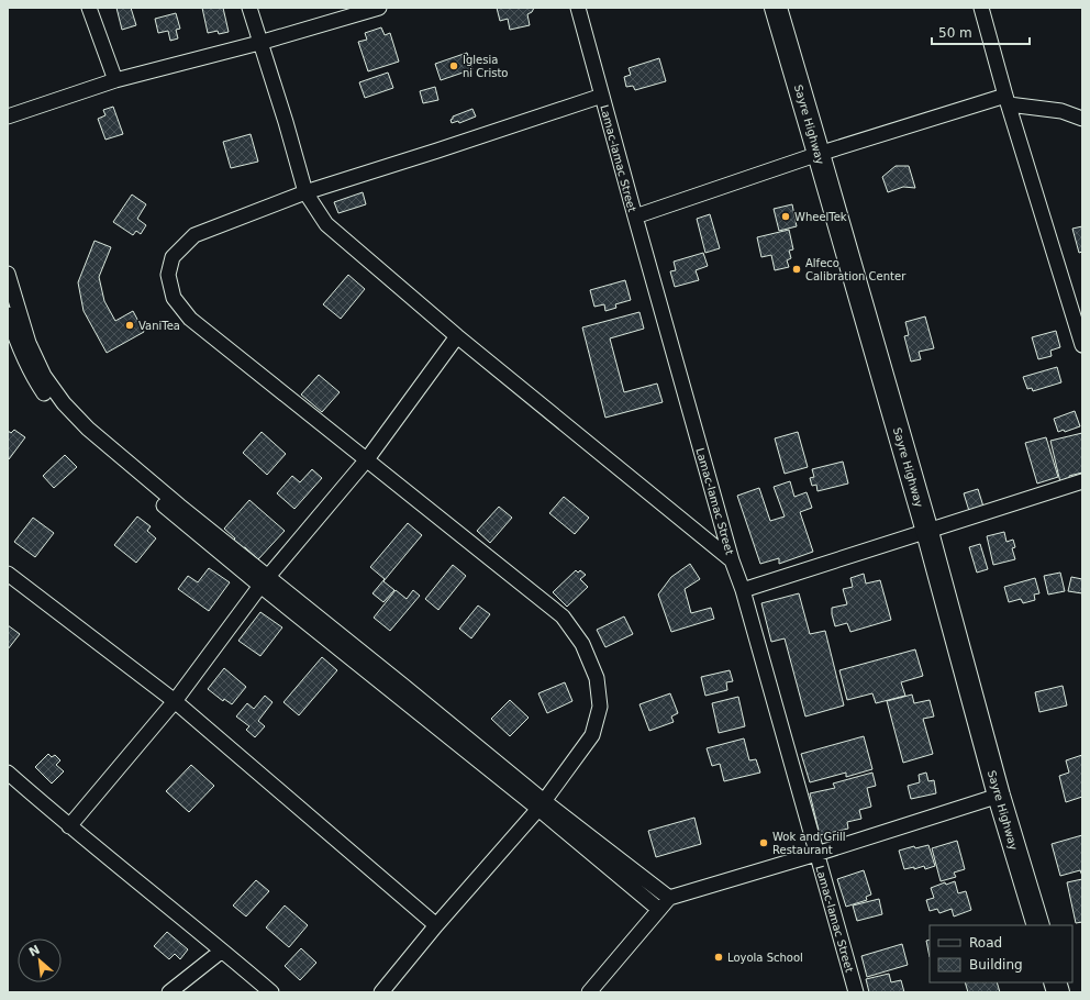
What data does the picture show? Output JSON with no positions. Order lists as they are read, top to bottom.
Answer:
{
  "streets": {
    "highway": ["Sayre Highway"],
    "street": ["Lamac-lamac Street"]
  },
  "places": [
    "Iglesia ni Cristo",
    "WheelTek",
    "Alfeco Calibration Center",
    "VaniTea",
    "Wok and Grill Restaurant",
    "Loyola School"
  ],
  "legend": ["Road", "Building"],
  "scale_bar": "50 m",
  "north": "top left"
}
